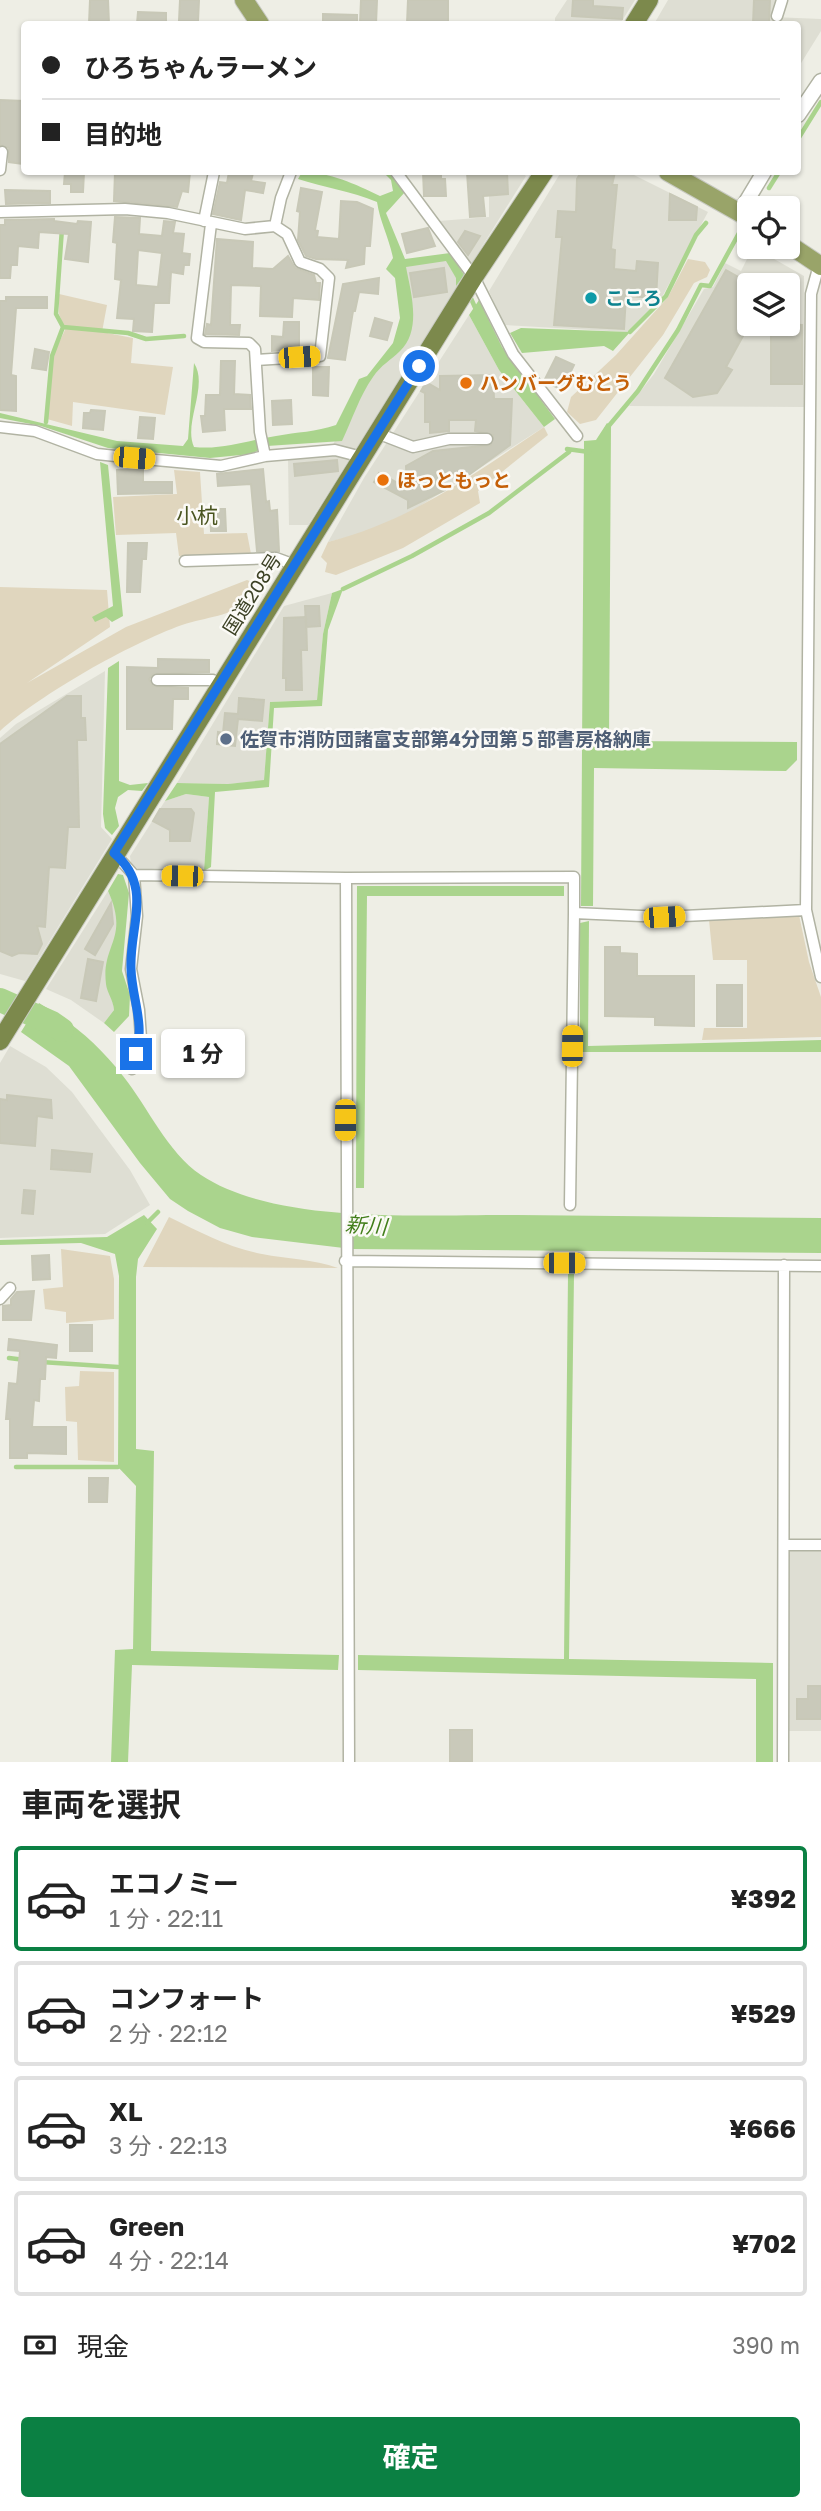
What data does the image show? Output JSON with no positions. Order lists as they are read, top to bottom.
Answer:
{
  "streets": {
    "highway": ["国道208号"]
  },
  "districts": ["小杭"],
  "water": ["新川"],
  "places": [
    "こころ",
    "ハンバーグむとう",
    "ほっともっと",
    "佐賀市消防団諸富支部第4分団第５部書房格納庫"
  ],
  "page": {
    "banner": ["ひろちゃんラーメン", "目的地"],
    "bubble": "1 分",
    "heading": "車両を選択",
    "list": [
      {
        "name": "エコノミー",
        "note": "1 分 · 22:11",
        "value": "¥392"
      },
      {
        "name": "コンフォート",
        "note": "2 分 · 22:12",
        "value": "¥529"
      },
      {
        "name": "XL",
        "note": "3 分 · 22:13",
        "value": "¥666"
      },
      {
        "name": "Green",
        "note": "4 分 · 22:14",
        "value": "¥702"
      }
    ],
    "pay": ["現金", "390 m"],
    "buttons": "確定"
  }
}
